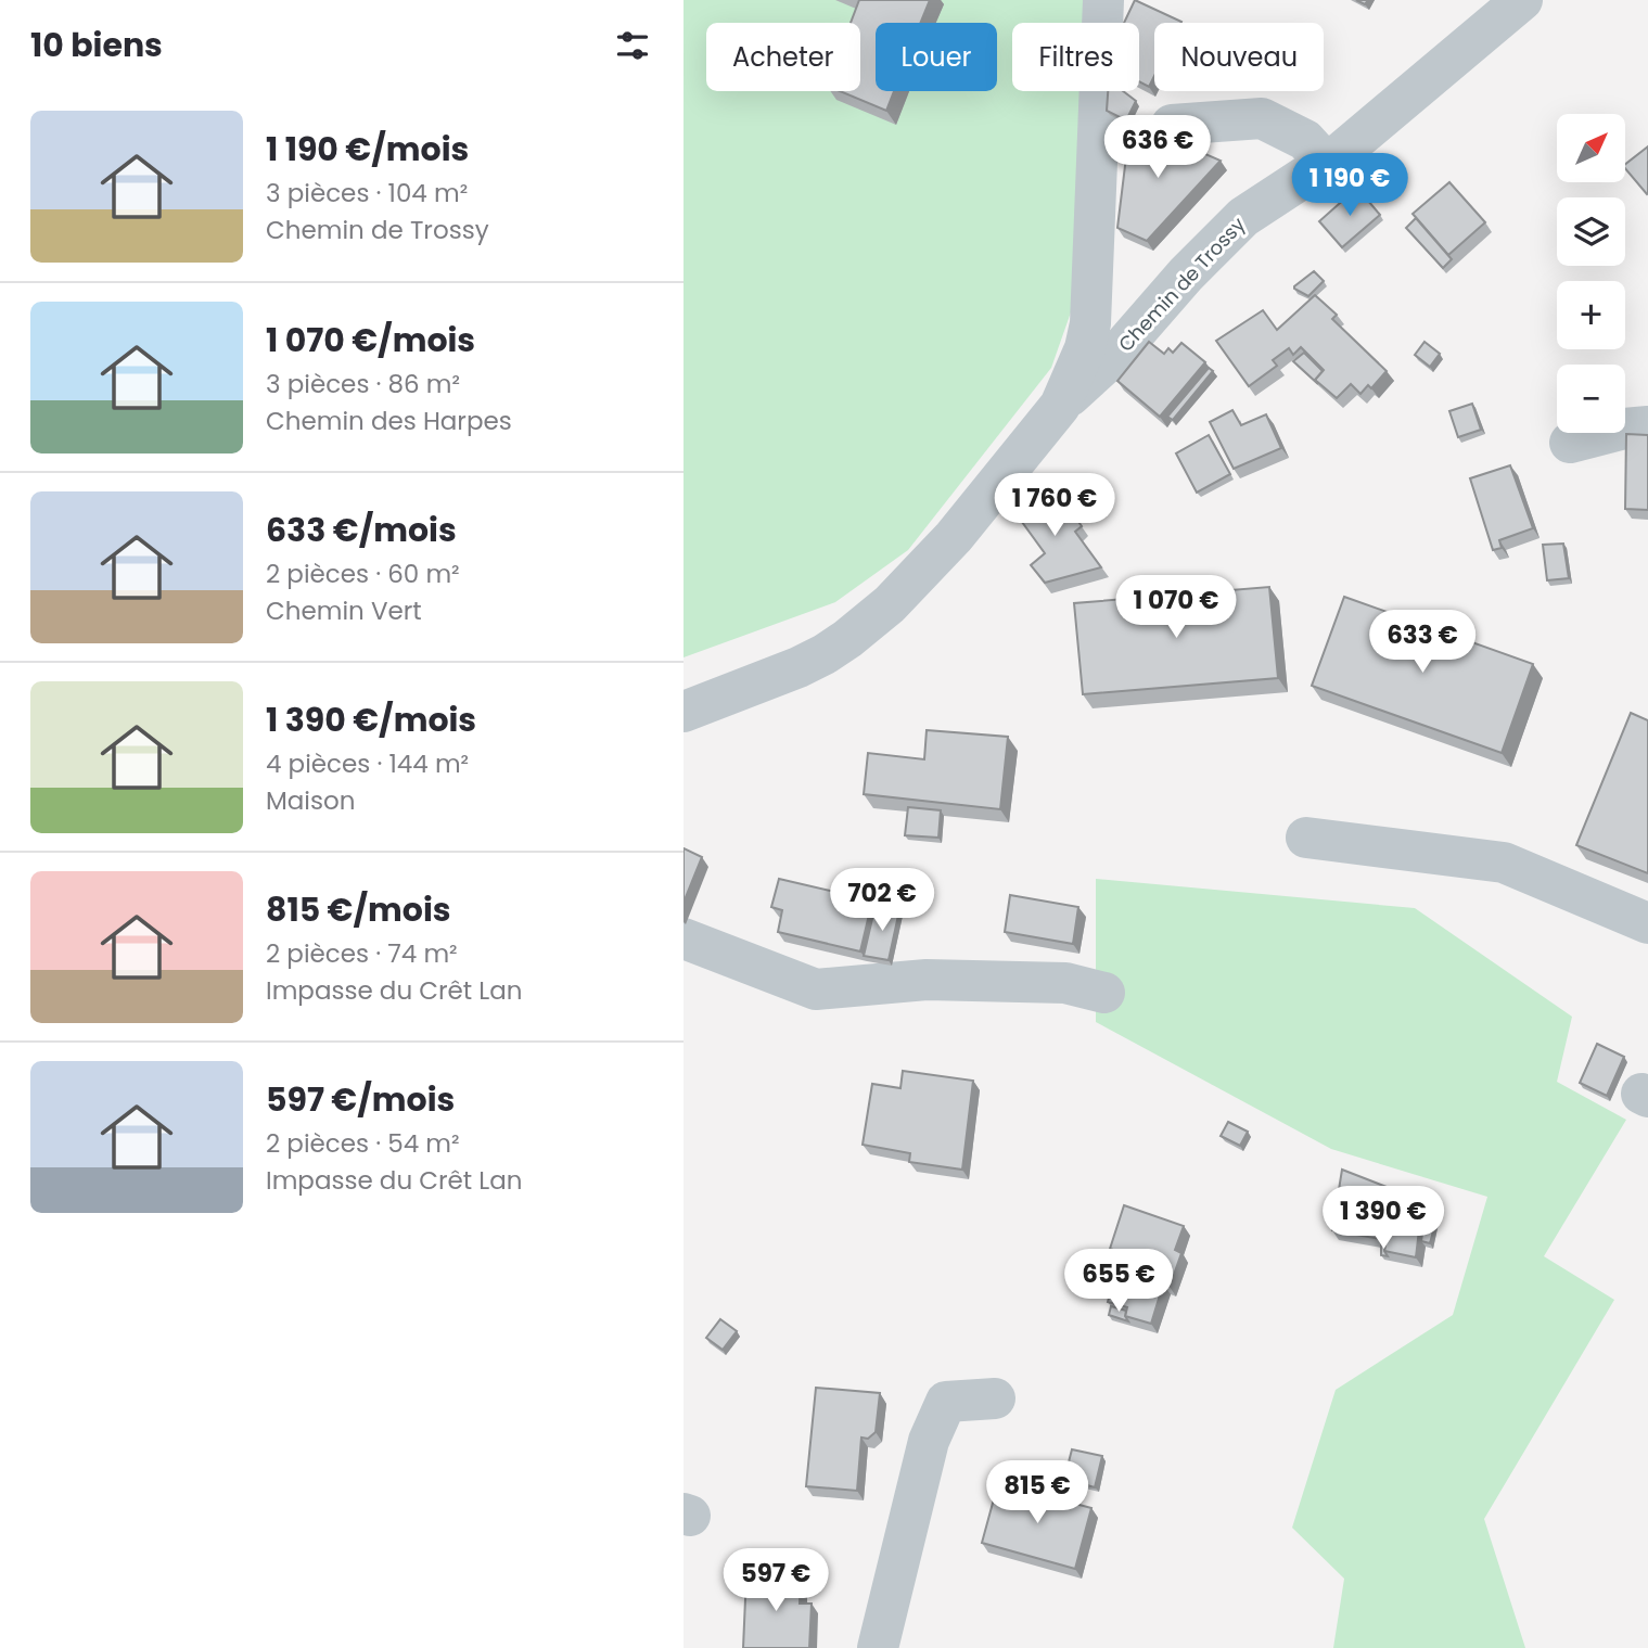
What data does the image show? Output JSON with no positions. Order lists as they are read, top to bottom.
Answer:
{
  "streets": {
    "street": ["Chemin de Trossy"]
  },
  "north": "top right",
  "page": {
    "heading": "10 biens",
    "chip": [
      "Acheter",
      "Louer",
      "Filtres",
      "Nouveau"
    ],
    "list": [
      {
        "name": "1 190 €/mois",
        "note": "3 pièces · 104 m² · Chemin de Trossy"
      },
      {
        "name": "1 070 €/mois",
        "note": "3 pièces · 86 m² · Chemin des Harpes"
      },
      {
        "name": "633 €/mois",
        "note": "2 pièces · 60 m² · Chemin Vert"
      },
      {
        "name": "1 390 €/mois",
        "note": "4 pièces · 144 m² · Maison"
      },
      {
        "name": "815 €/mois",
        "note": "2 pièces · 74 m² · Impasse du Crêt Lan"
      },
      {
        "name": "597 €/mois",
        "note": "2 pièces · 54 m² · Impasse du Crêt Lan"
      }
    ],
    "map_buttons": ["+", "−"],
    "price": [
      "636 €",
      "1 190 €",
      "1 760 €",
      "1 070 €",
      "633 €",
      "702 €",
      "1 390 €",
      "655 €",
      "815 €",
      "597 €"
    ]
  }
}
